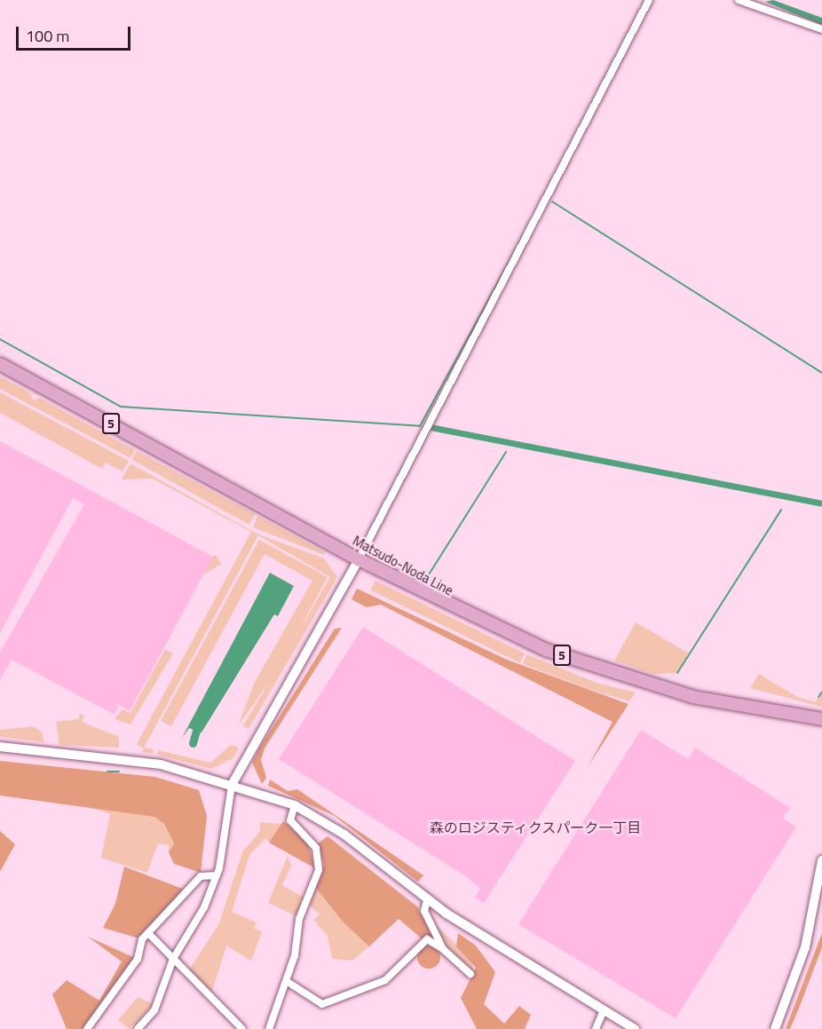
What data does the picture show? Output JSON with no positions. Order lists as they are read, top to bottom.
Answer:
{
  "streets": {
    "main road": ["5", "Matsudo-Noda Line"]
  },
  "districts": ["森のロジスティクスパーク一丁目"],
  "scale_bar": "100 m"
}
